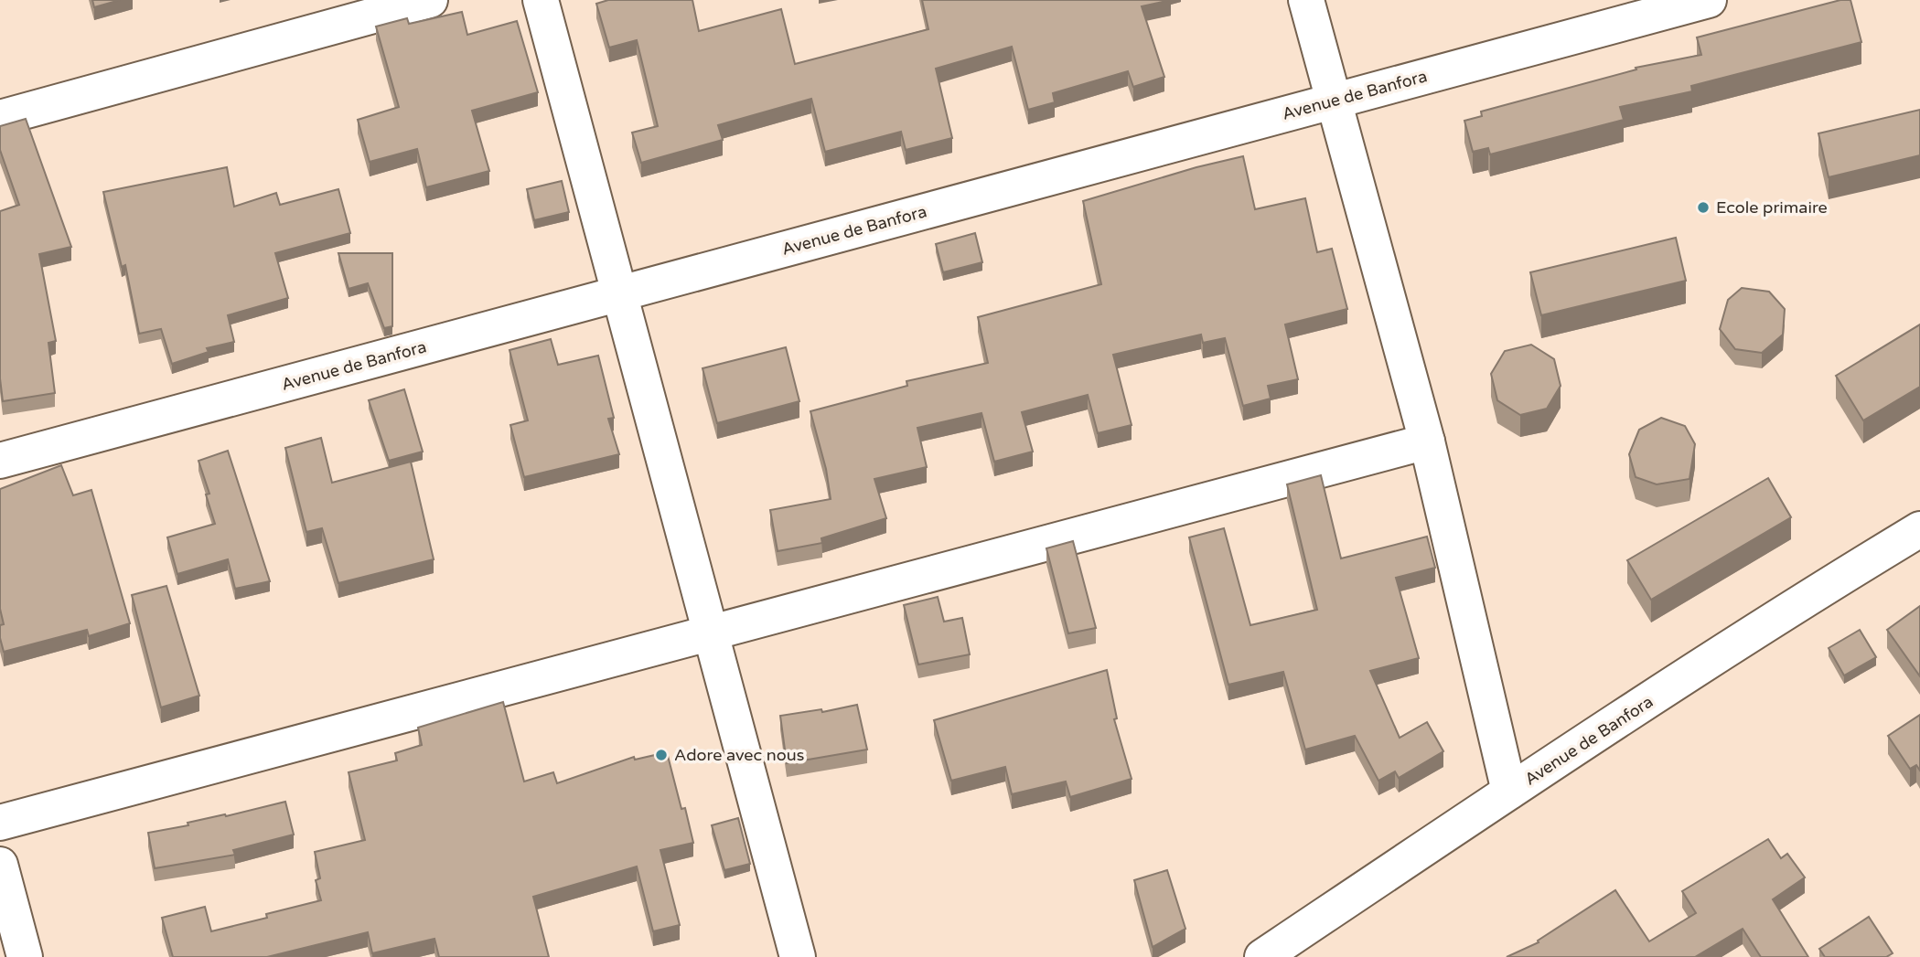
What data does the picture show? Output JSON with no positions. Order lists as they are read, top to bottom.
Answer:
{
  "streets": {
    "street": ["Avenue de Banfora"]
  },
  "places": ["Ecole primaire", "Adore avec nous"]
}
